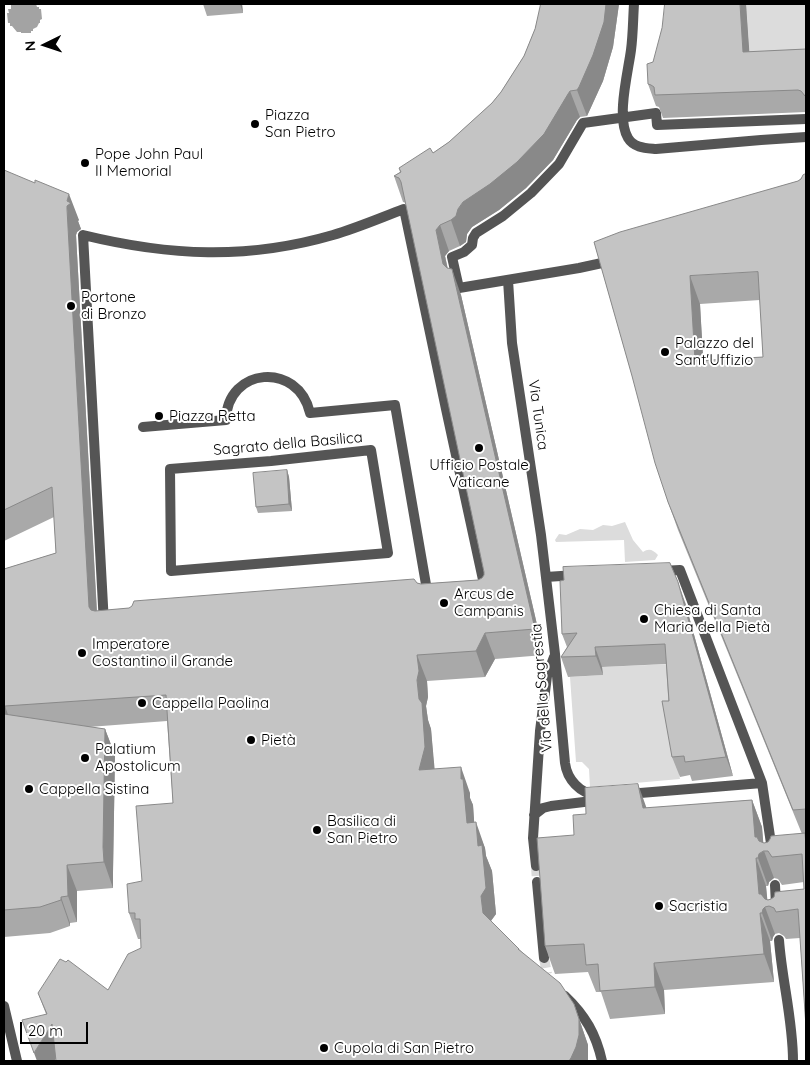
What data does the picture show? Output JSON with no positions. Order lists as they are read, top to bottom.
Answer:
{
  "streets": {
    "street": ["Via Tunica", "Sagrato della Basilica", "Via della Sagrestia"]
  },
  "crossings": [
    ["Via Tunica", "Via della Sagrestia"]
  ],
  "places": [
    "Piazza San Pietro",
    "Pope John Paul II Memorial",
    "Portone di Bronzo",
    "Palazzo del Sant'Uffizio",
    "Piazza Retta",
    "Ufficio Postale Vaticane",
    "Arcus de Campanis",
    "Chiesa di Santa Maria della Pietà",
    "Imperatore Costantino il Grande",
    "Cappella Paolina",
    "Pietà",
    "Palatium Apostolicum",
    "Cappella Sistina",
    "Basilica di San Pietro",
    "Sacristia",
    "Cupola di San Pietro"
  ],
  "scale_bar": "20 m",
  "north": "left"
}
